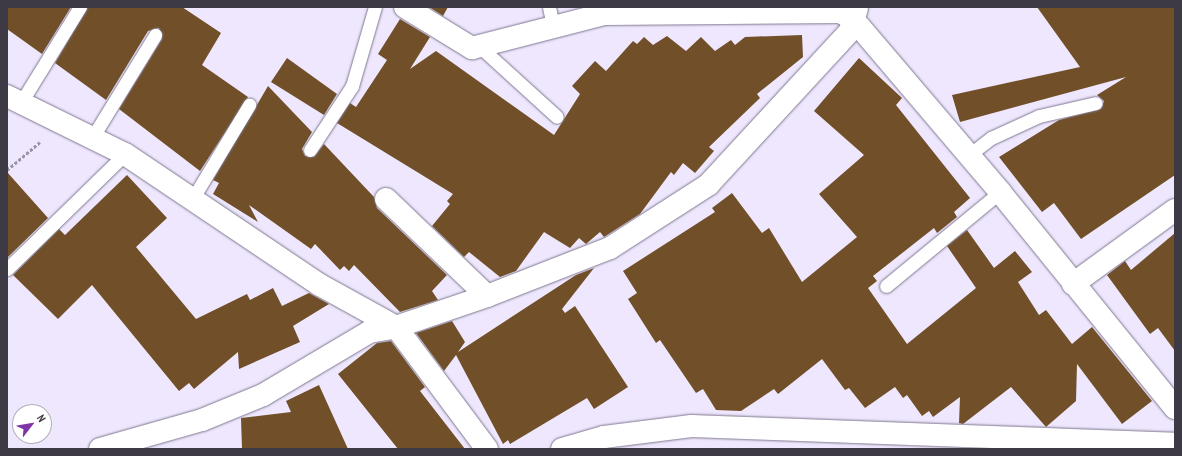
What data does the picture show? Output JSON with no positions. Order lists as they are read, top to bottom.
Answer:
{
  "north": "top right"
}
